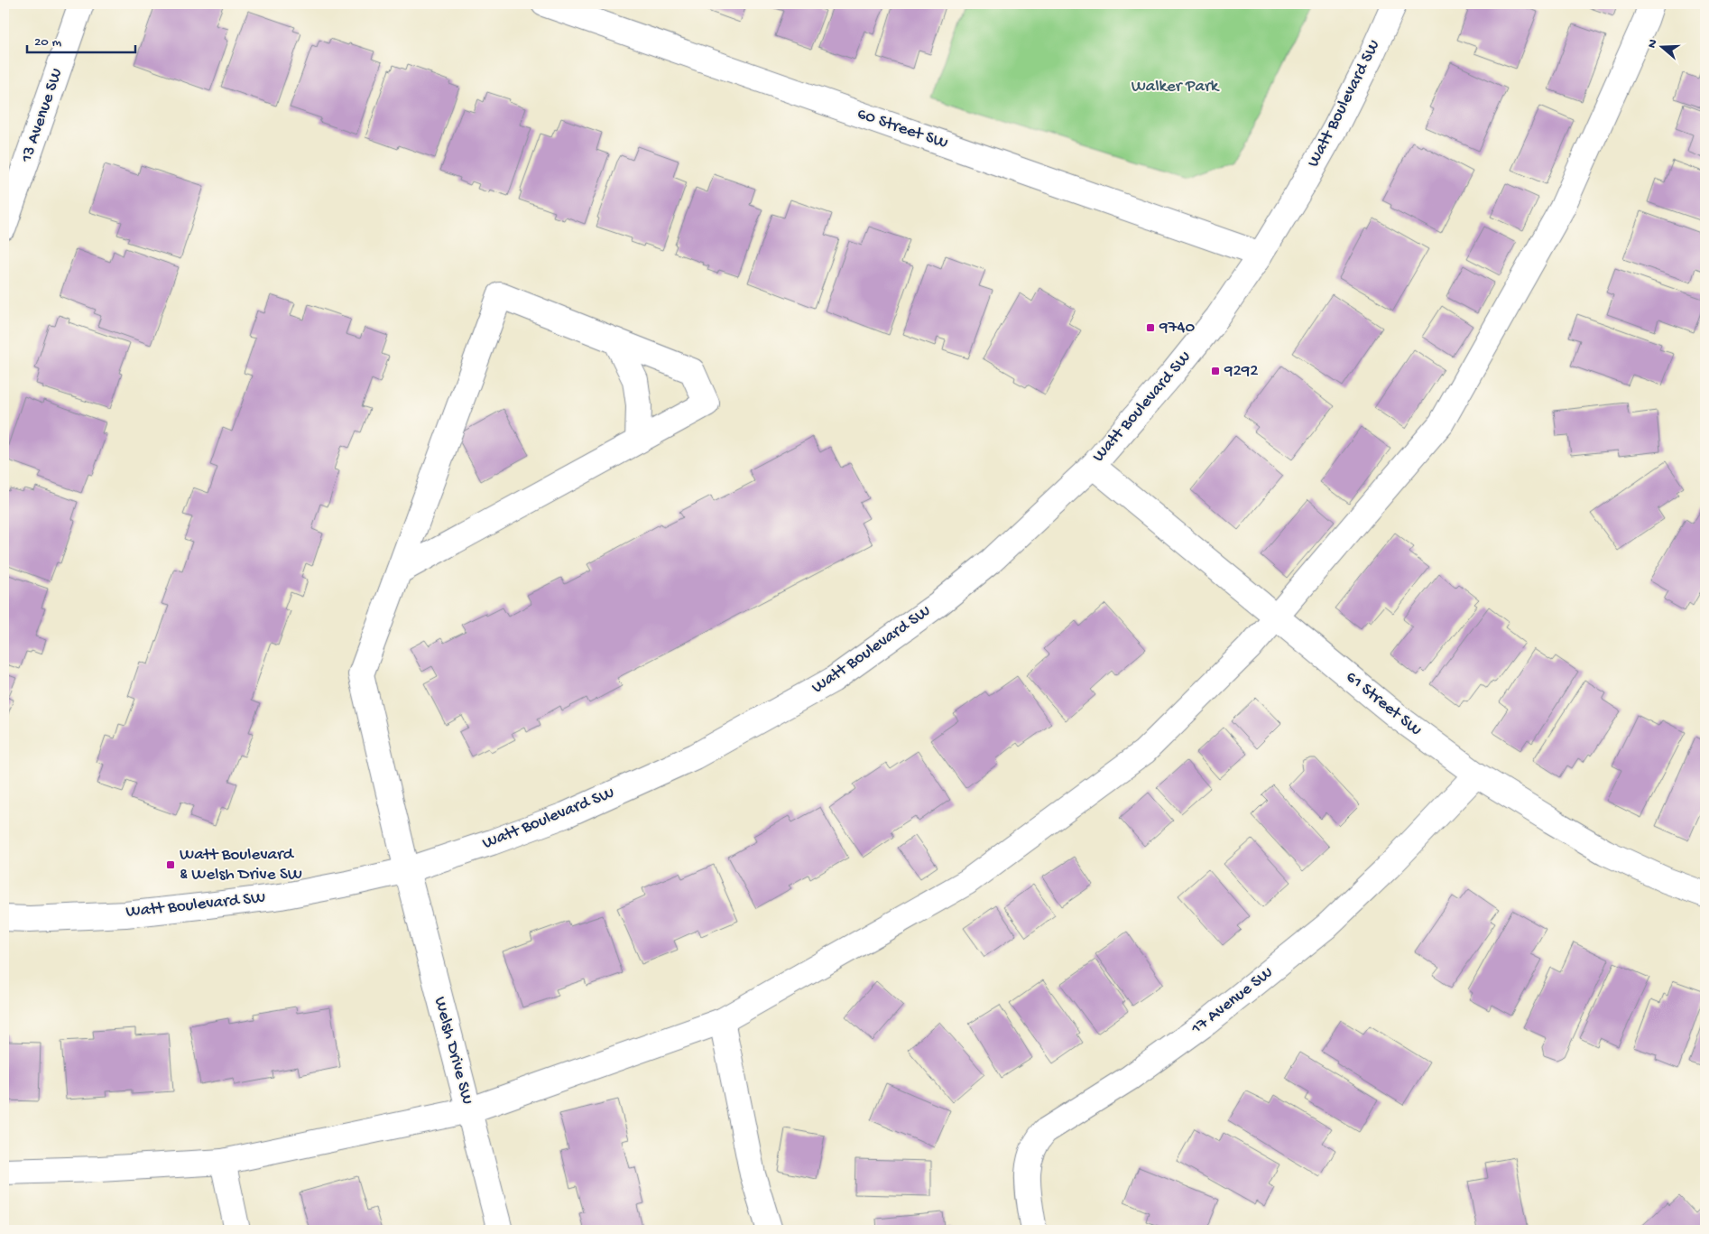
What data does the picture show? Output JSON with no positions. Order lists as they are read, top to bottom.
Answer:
{
  "streets": {
    "street": [
      "Watt Boulevard SW",
      "13 Avenue SW",
      "60 Street SW",
      "61 Street SW",
      "17 Avenue SW",
      "Welsh Drive SW"
    ]
  },
  "crossings": [
    ["Watt Boulevard SW", "60 Street SW"],
    ["Watt Boulevard SW", "61 Street SW"],
    ["Watt Boulevard SW", "Welsh Drive SW"],
    ["61 Street SW", "17 Avenue SW"]
  ],
  "parks": ["Walker Park"],
  "places": {
    "transit": ["9740", "9292", "Watt Boulevard & Welsh Drive SW"]
  },
  "scale_bar": "20 m",
  "north": "left"
}
